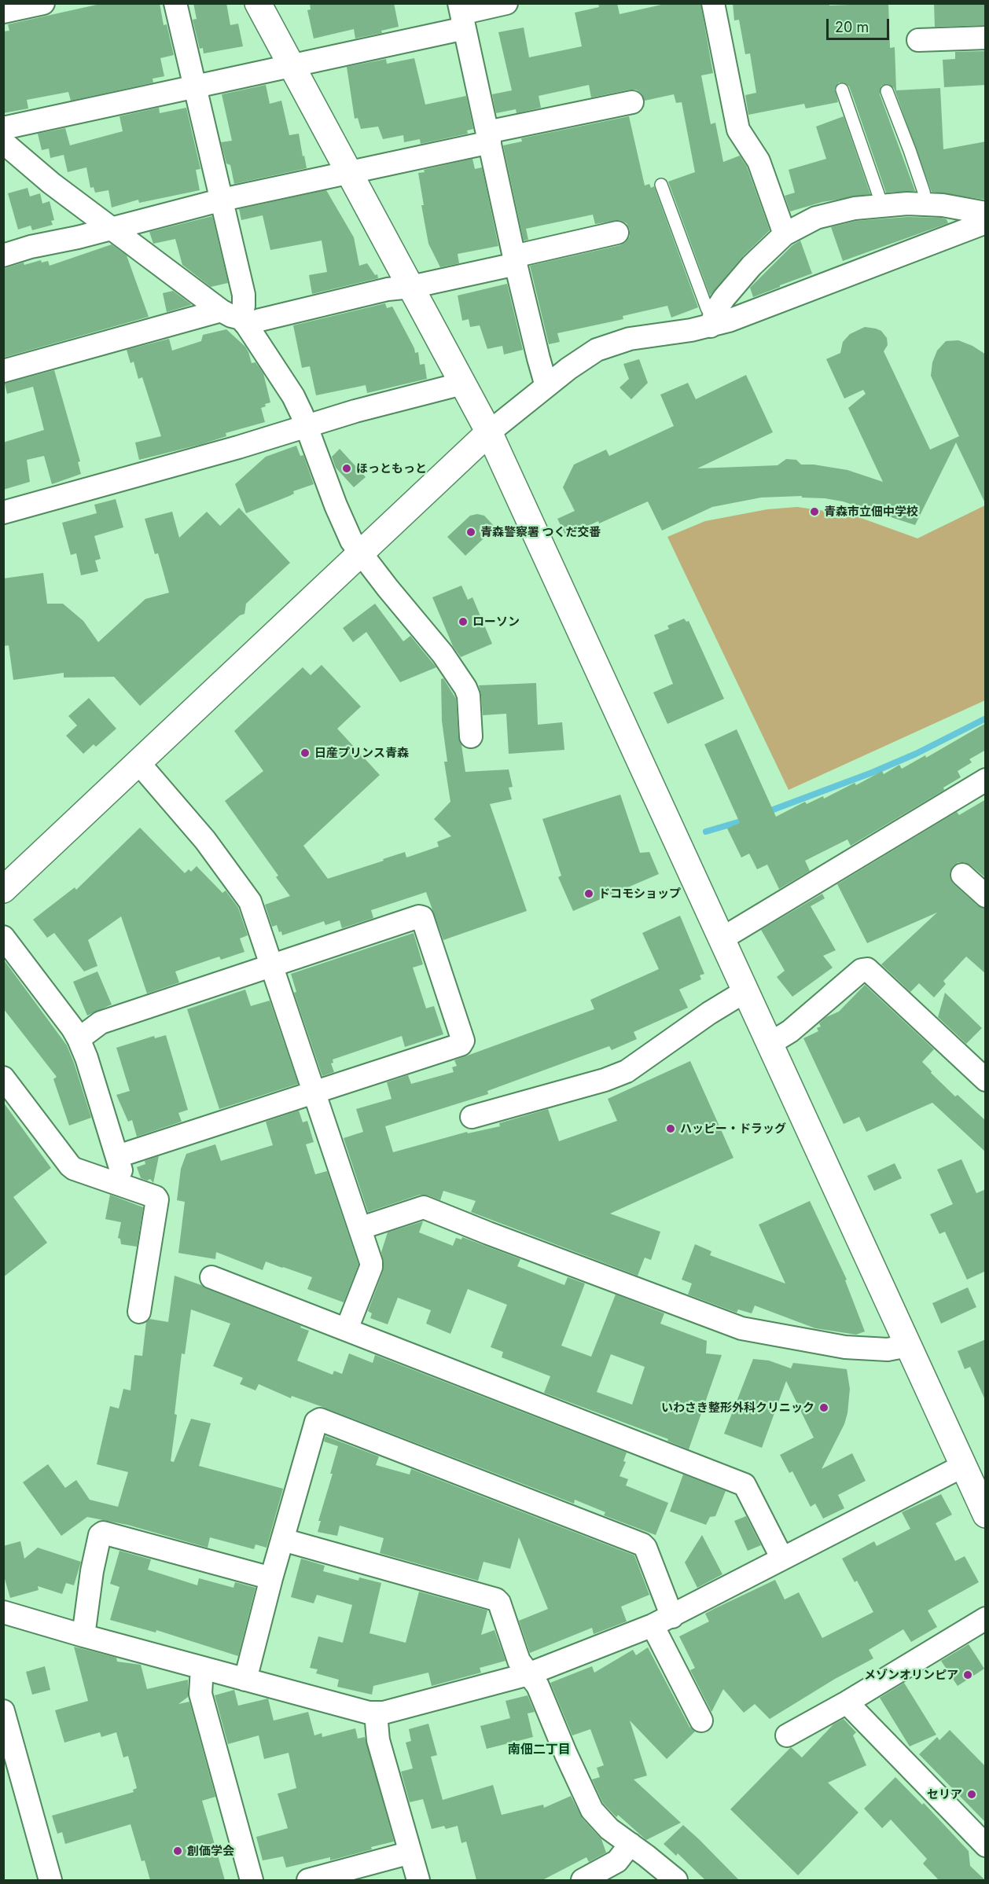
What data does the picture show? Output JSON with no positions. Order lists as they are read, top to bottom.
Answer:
{
  "districts": ["南佃二丁目"],
  "places": [
    "ほっともっと",
    "青森市立佃中学校",
    "青森警察署 つくだ交番",
    "ローソン",
    "日産プリンス青森",
    "ドコモショップ",
    "ハッピー・ドラッグ",
    "いわさき整形外科クリニック",
    "メゾンオリンピア",
    "セリア",
    "創価学会"
  ],
  "scale_bar": "20 m"
}
